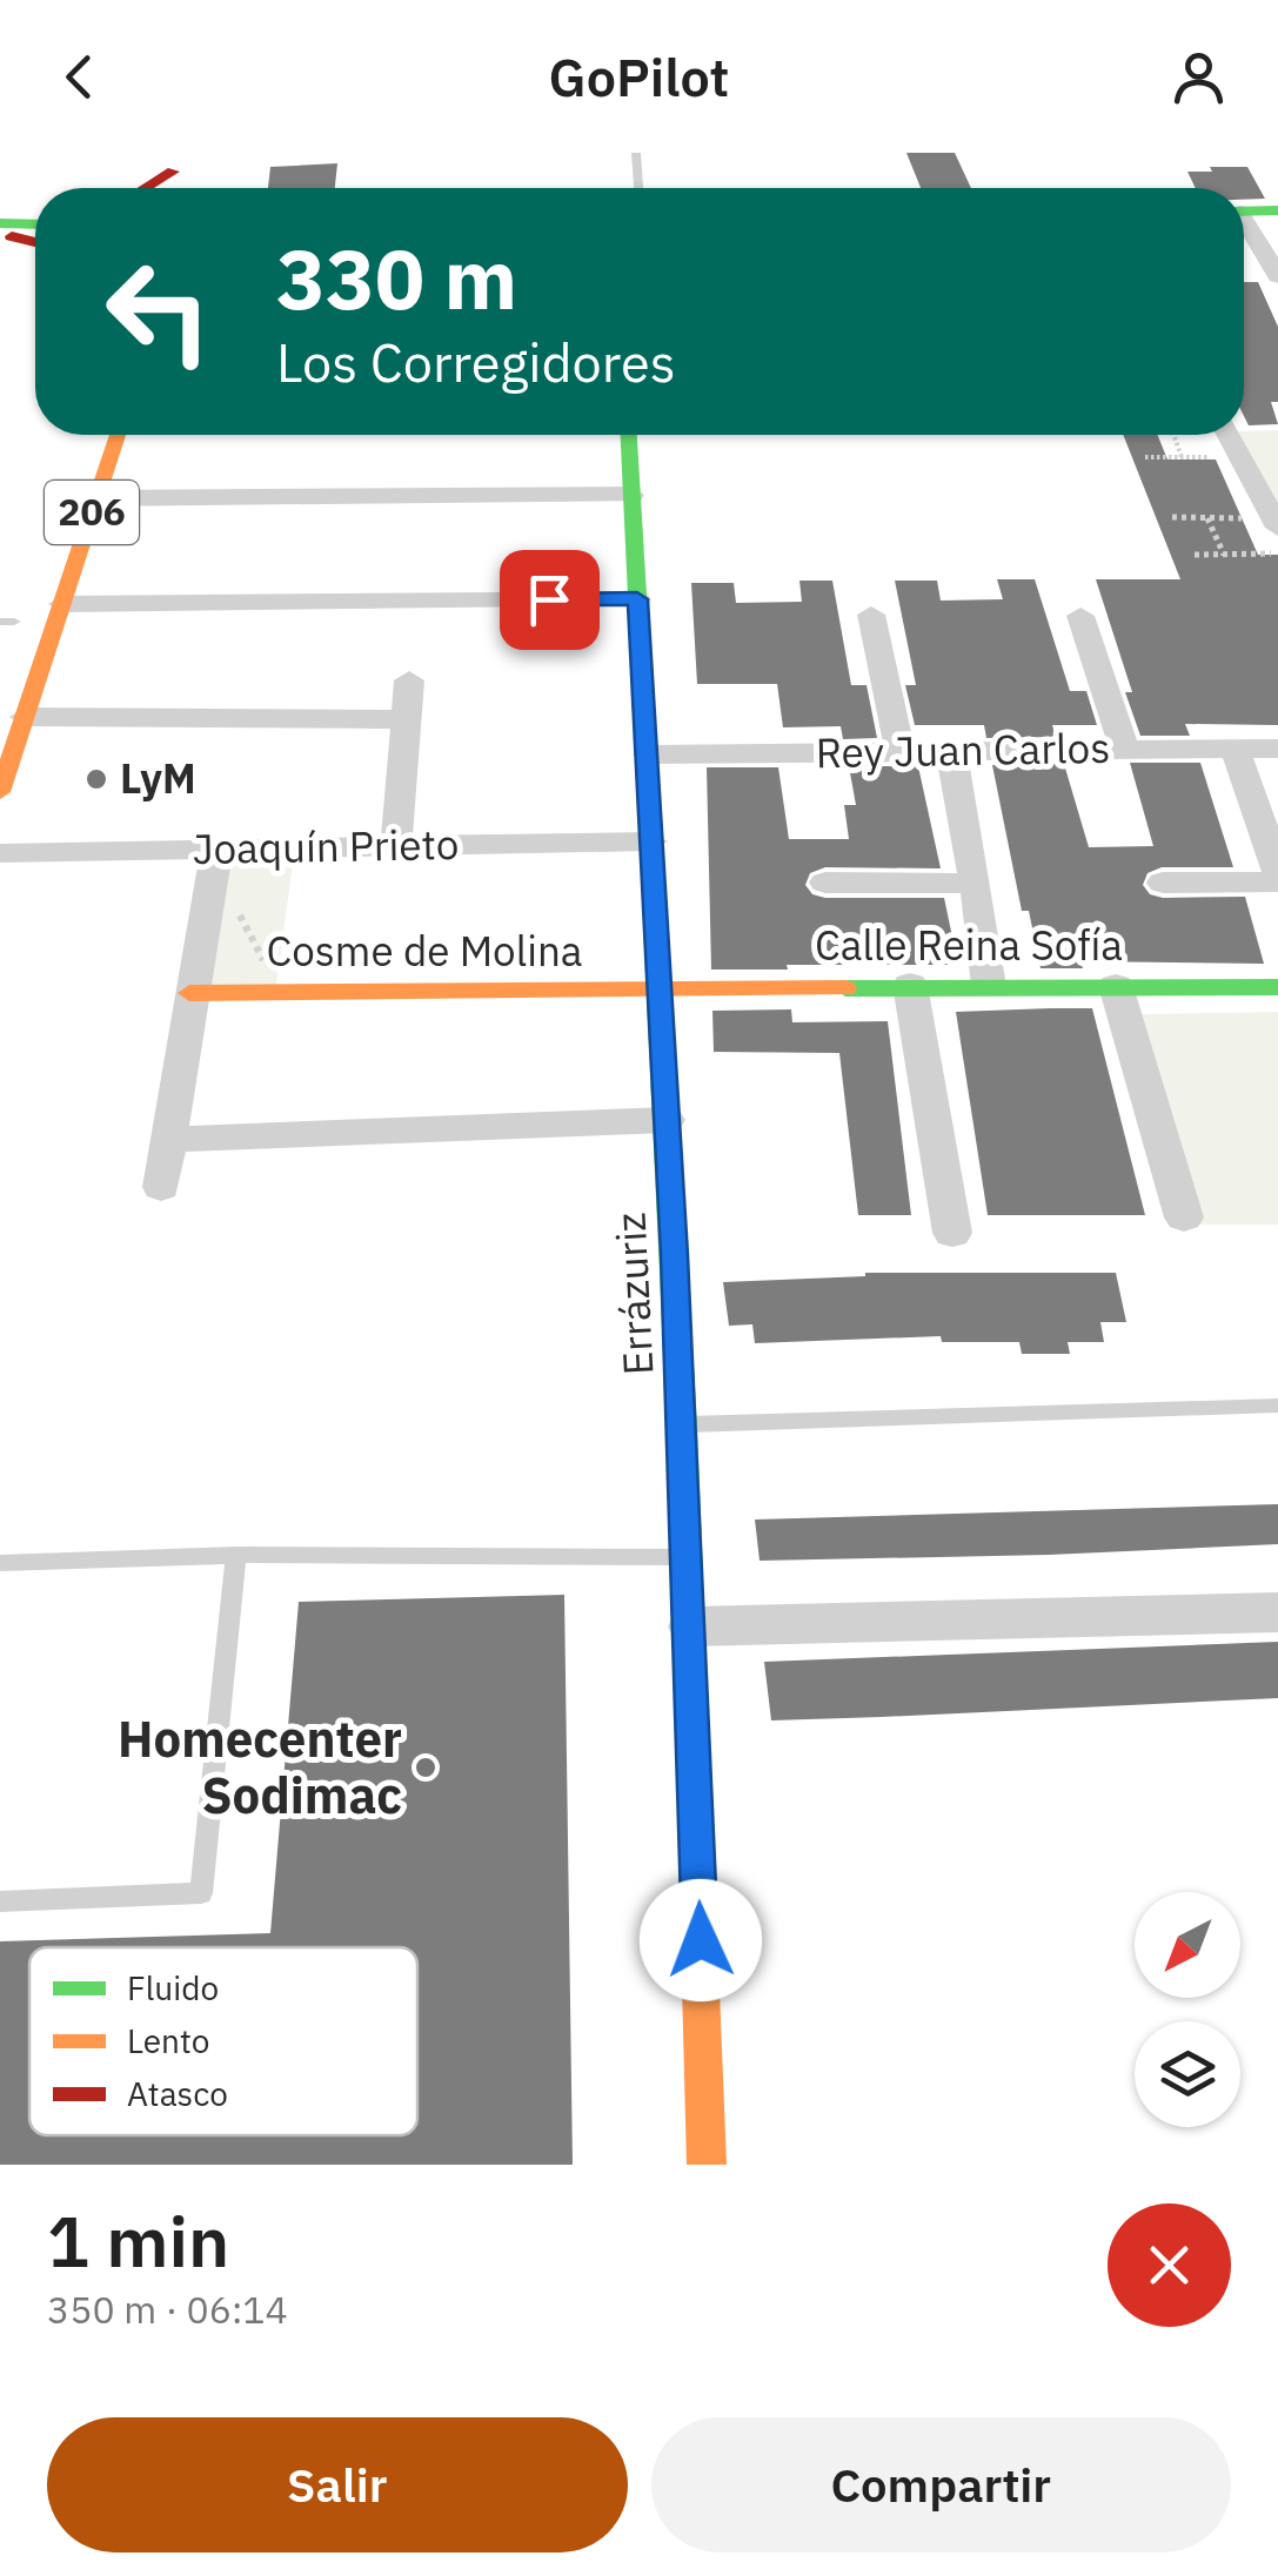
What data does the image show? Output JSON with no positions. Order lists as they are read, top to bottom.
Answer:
{
  "streets": {
    "main road": [
      "206",
      "Calle Reina Sofía",
      "Cosme de Molina",
      "Errázuriz"
    ],
    "street": ["Rey Juan Carlos", "Joaquín Prieto"]
  },
  "crossings": [
    ["Rey Juan Carlos", "Errázuriz"],
    ["Joaquín Prieto", "Errázuriz"],
    ["Calle Reina Sofía", "Cosme de Molina"],
    ["Calle Reina Sofía", "Errázuriz"],
    ["Cosme de Molina", "Errázuriz"]
  ],
  "places": ["LyM", "Homecenter Sodimac"],
  "legend": ["Fluido", "Lento", "Atasco"],
  "north": "bottom left",
  "page": {
    "header": "GoPilot",
    "turn": ["330 m", "Los Corregidores"],
    "heading": ["1 min", "350 m · 06:14"],
    "buttons": ["Salir", "Compartir"]
  }
}
